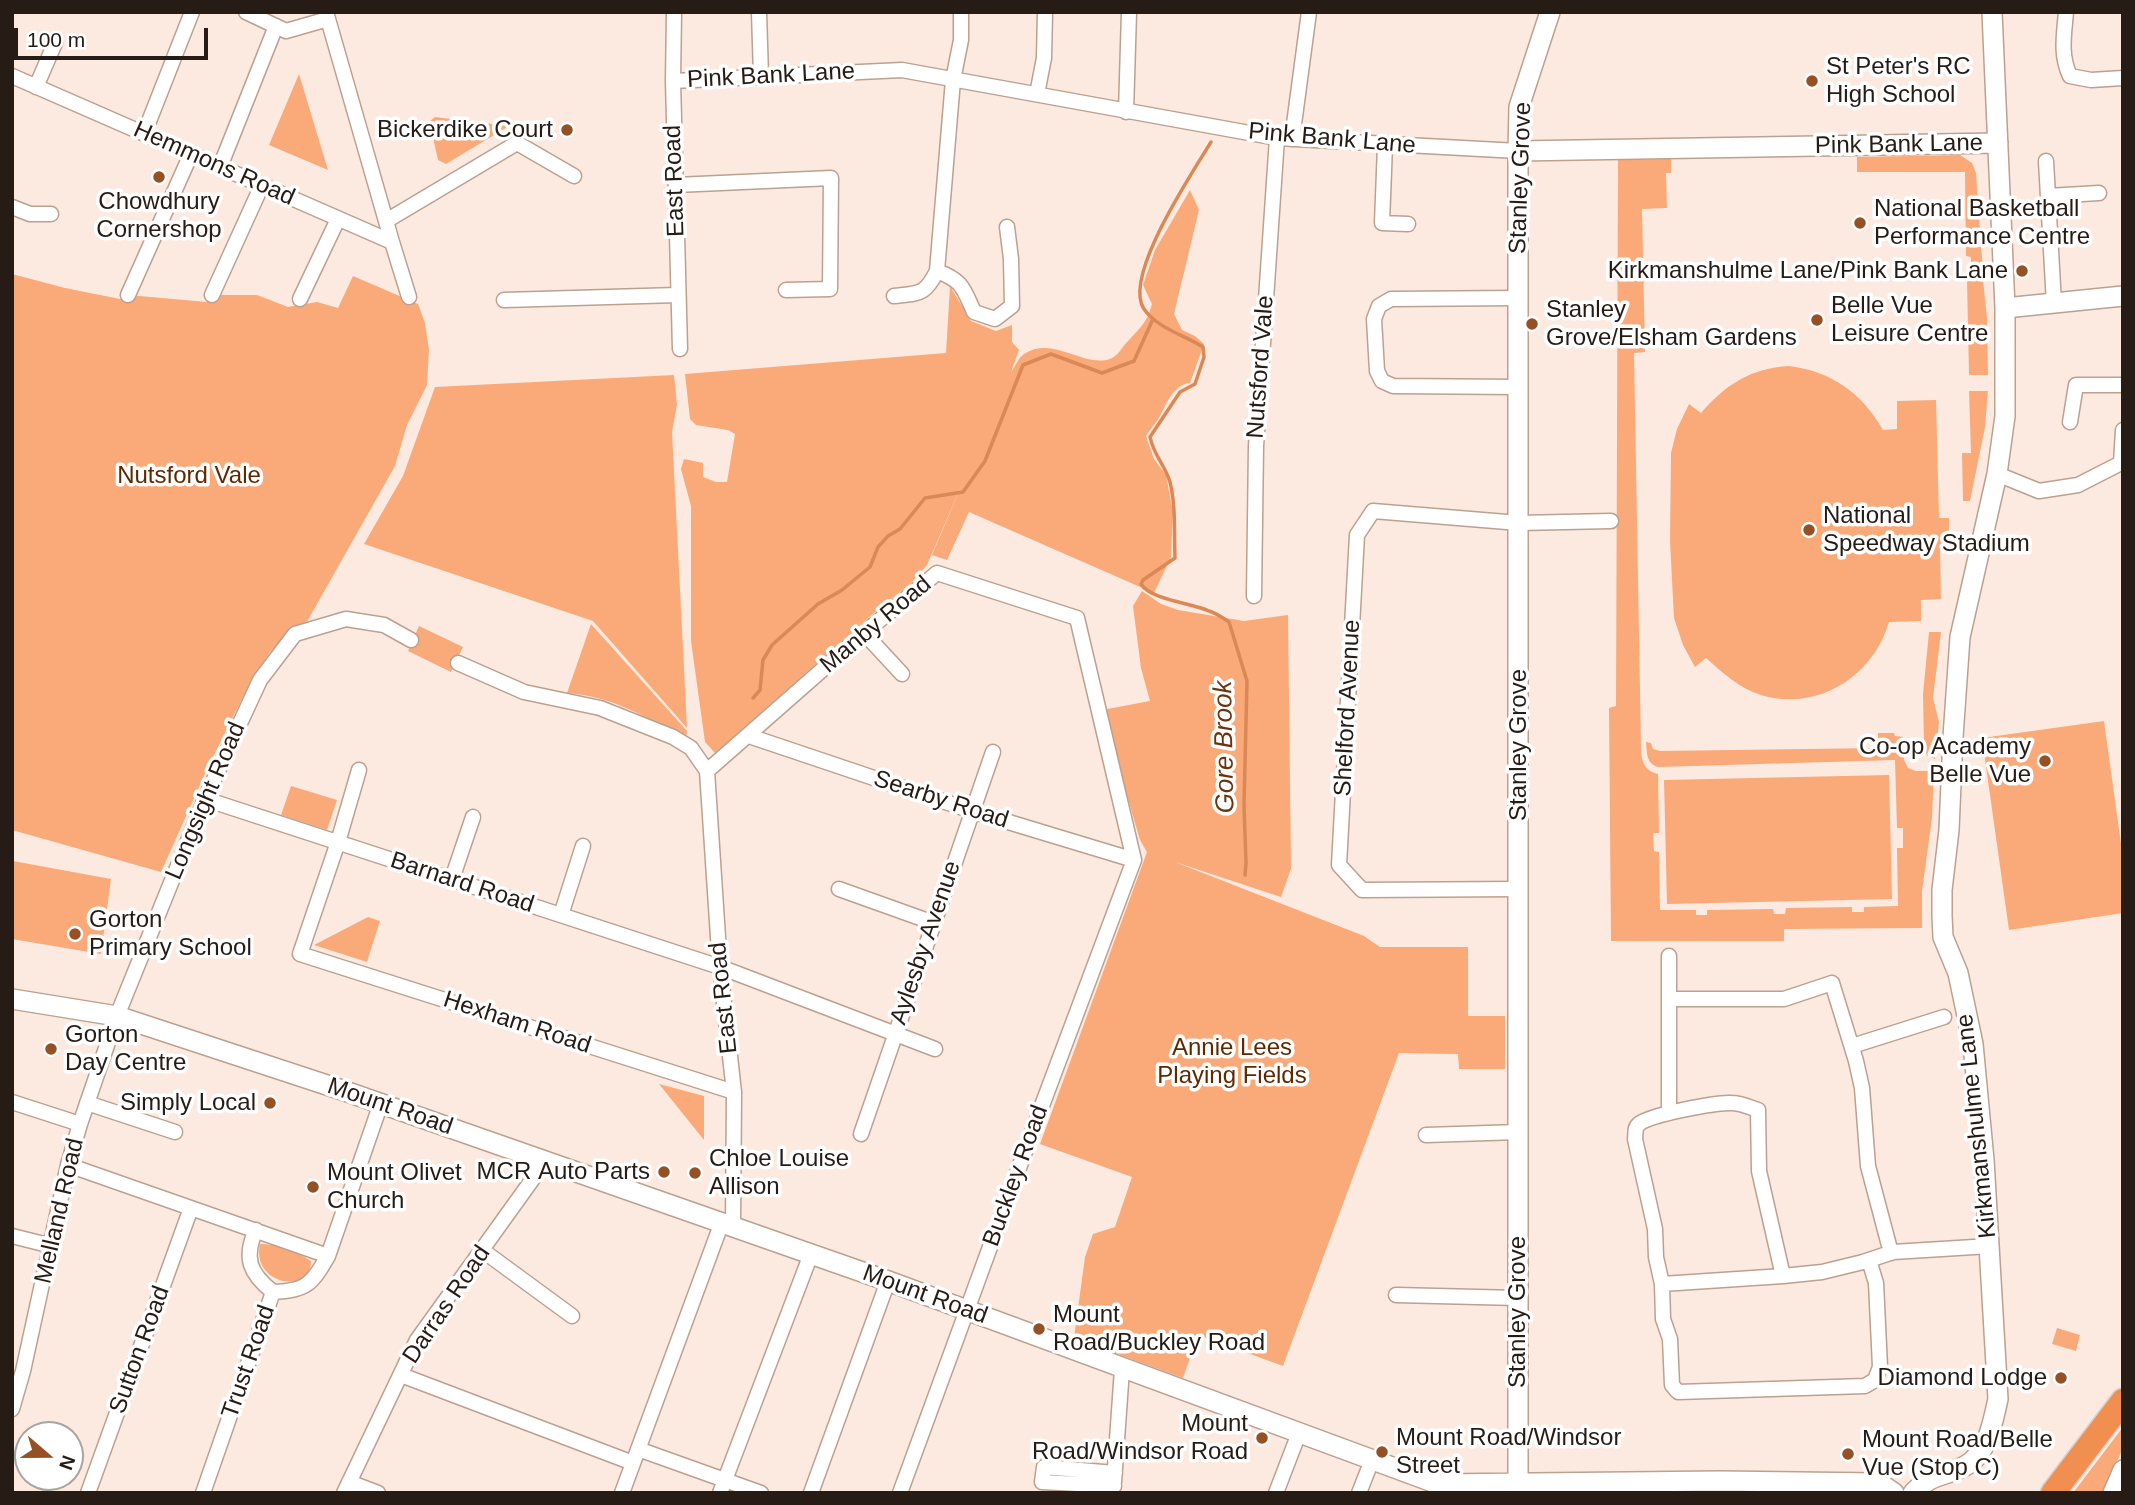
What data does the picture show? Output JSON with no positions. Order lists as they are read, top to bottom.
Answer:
{
  "streets": {
    "street": [
      "Pink Bank Lane",
      "Hemmons Road",
      "Stanley Grove",
      "East Road",
      "Nutsford Vale",
      "Manby Road",
      "Shelford Avenue",
      "Searby Road",
      "Longsight Road",
      "Barnard Road",
      "Aylesby Avenue",
      "Hexham Road",
      "Mount Road",
      "Kirkmanshulme Lane",
      "Buckley Road",
      "Melland Road",
      "Darras Road",
      "Sutton Road",
      "Trust Road"
    ]
  },
  "crossings": [
    ["Pink Bank Lane", "Stanley Grove"],
    ["Pink Bank Lane", "East Road"],
    ["Pink Bank Lane", "Nutsford Vale"],
    ["Pink Bank Lane", "Kirkmanshulme Lane"],
    ["Stanley Grove", "Shelford Avenue"],
    ["Stanley Grove", "Mount Road"],
    ["East Road", "Manby Road"],
    ["East Road", "Barnard Road"],
    ["East Road", "Hexham Road"],
    ["East Road", "Mount Road"],
    ["Manby Road", "Searby Road"],
    ["Manby Road", "Buckley Road"],
    ["Searby Road", "Aylesby Avenue"],
    ["Searby Road", "Buckley Road"],
    ["Longsight Road", "Barnard Road"],
    ["Longsight Road", "Mount Road"],
    ["Longsight Road", "Melland Road"],
    ["Barnard Road", "Aylesby Avenue"],
    ["Barnard Road", "Hexham Road"],
    ["Mount Road", "Buckley Road"],
    ["Mount Road", "Melland Road"],
    ["Mount Road", "Darras Road"],
    ["Mount Road", "Trust Road"]
  ],
  "water": ["Gore Brook"],
  "parks": ["Nutsford Vale", "Annie Lees Playing Fields"],
  "places": [
    "St Peter's RC High School",
    "Bickerdike Court",
    "Chowdhury Cornershop",
    "National Basketball Performance Centre",
    "Kirkmanshulme Lane/Pink Bank Lane",
    "Belle Vue Leisure Centre",
    "Stanley Grove/Elsham Gardens",
    "National Speedway Stadium",
    "Co-op Academy Belle Vue",
    "Gorton Primary School",
    "Gorton Day Centre",
    "Simply Local",
    "MCR Auto Parts",
    "Chloe Louise Allison",
    "Mount Olivet Church",
    "Mount Road/Buckley Road",
    "Diamond Lodge",
    "Mount Road/Windsor Road",
    "Mount Road/Windsor Street",
    "Mount Road/Belle Vue (Stop C)"
  ],
  "scale_bar": "100 m",
  "north": "right"
}
